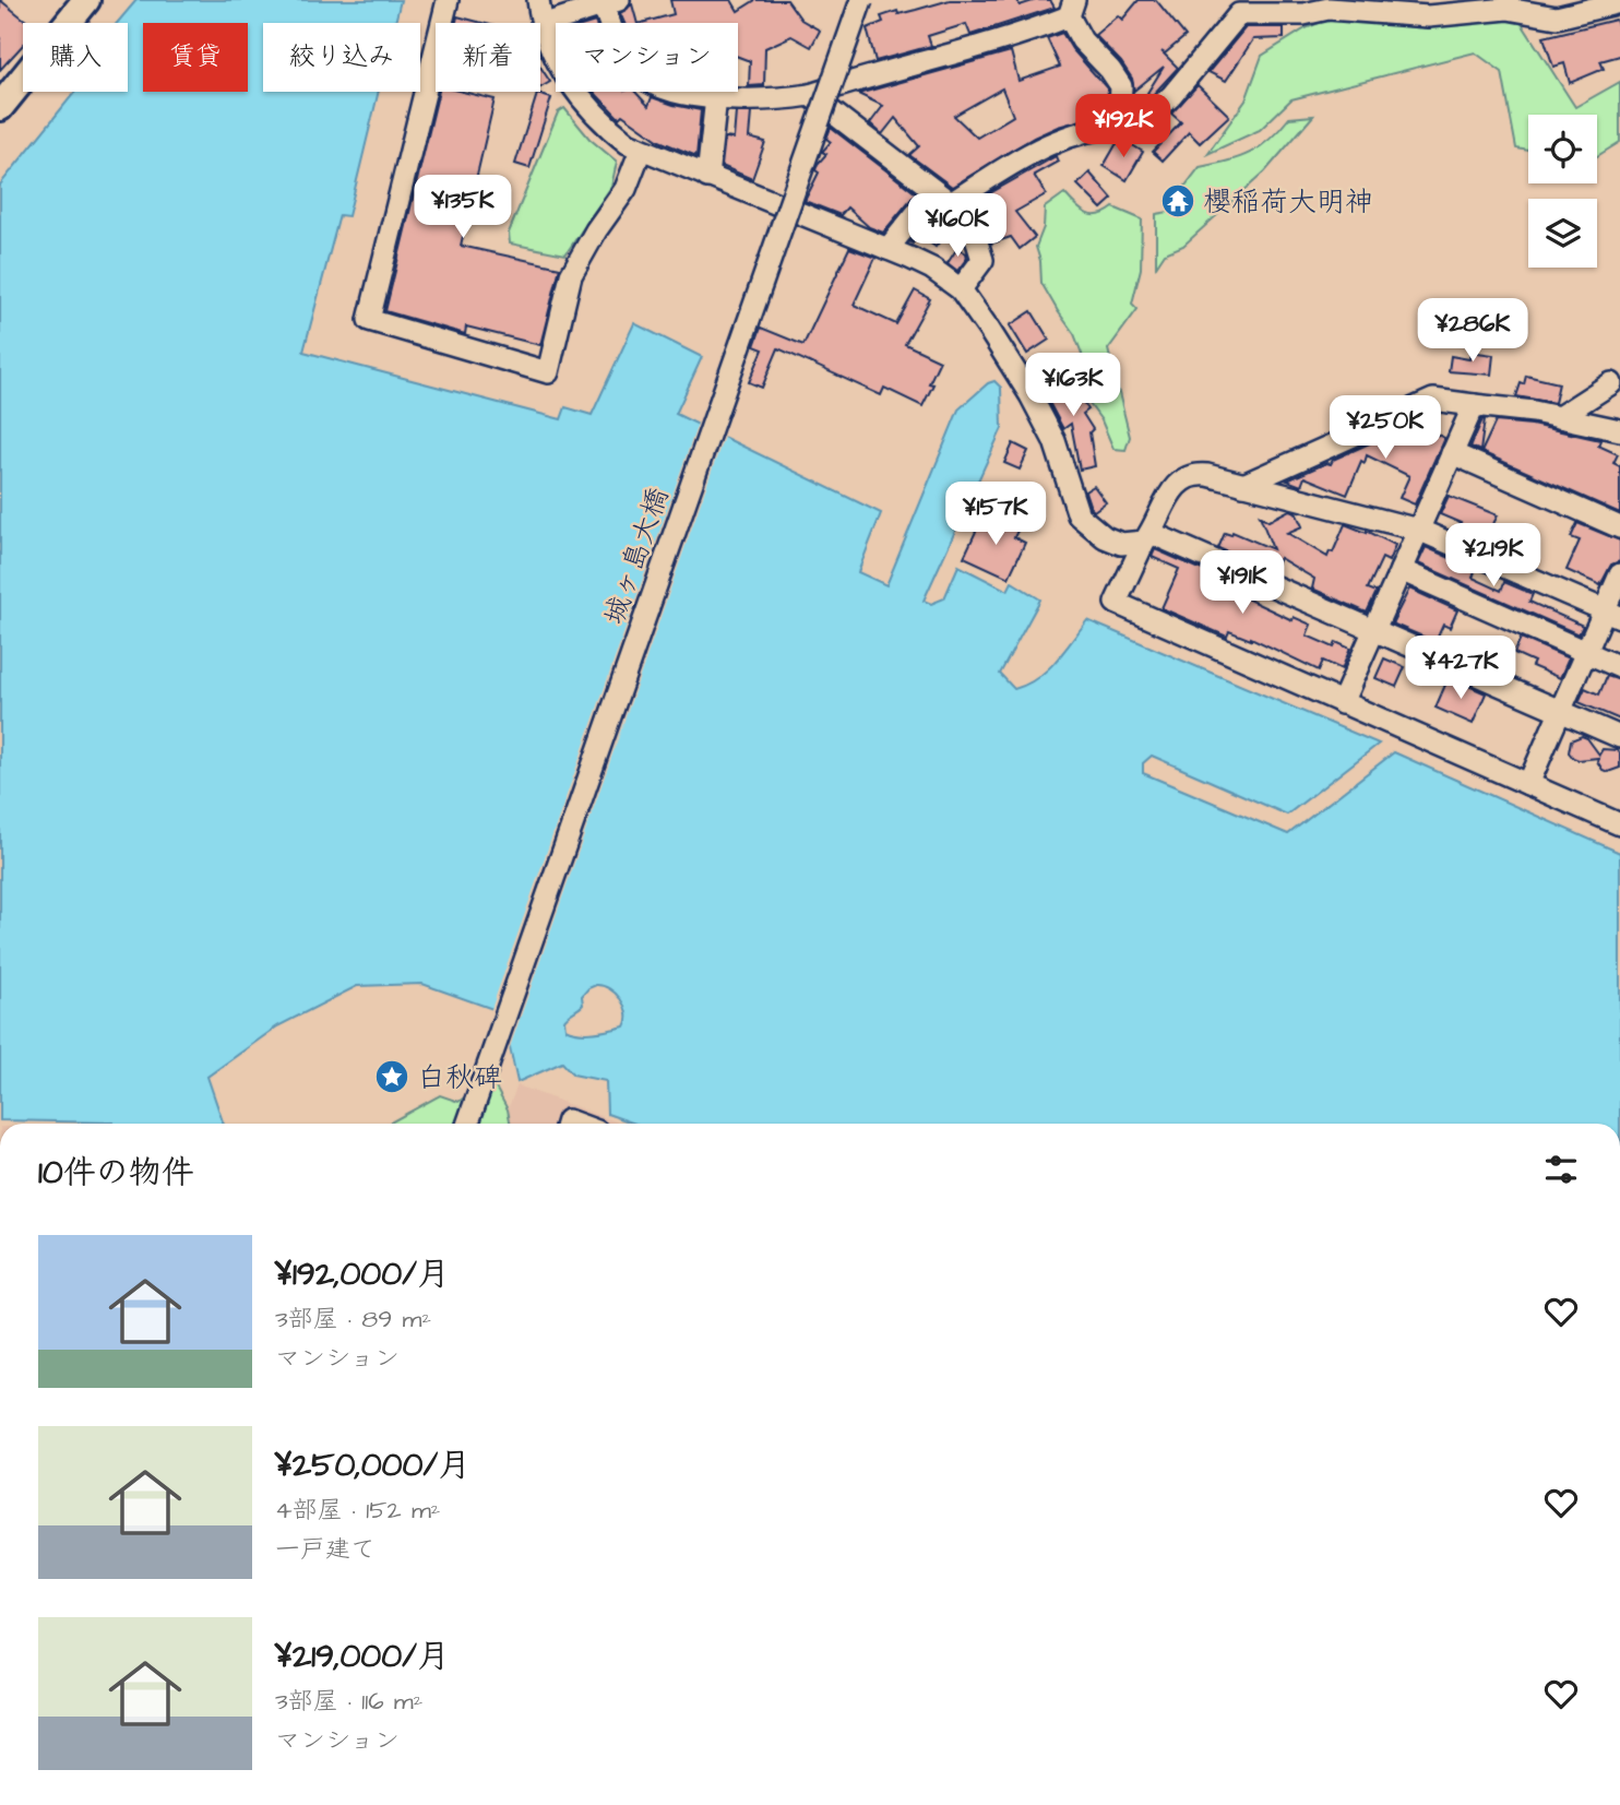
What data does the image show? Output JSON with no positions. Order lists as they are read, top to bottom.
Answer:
{
  "streets": {
    "street": ["城ヶ島大橋"]
  },
  "places": {
    "temple": ["櫻稲荷大明神"],
    "place": ["白秋碑"]
  },
  "page": {
    "chip": [
      "購入",
      "賃貸",
      "絞り込み",
      "新着",
      "マンション"
    ],
    "price": [
      "¥192K",
      "¥135K",
      "¥160K",
      "¥286K",
      "¥163K",
      "¥250K",
      "¥157K",
      "¥219K",
      "¥191K",
      "¥427K"
    ],
    "heading": "10件の物件",
    "list": [
      {
        "name": "¥192,000/月",
        "note": "3部屋 · 89 m² · マンション"
      },
      {
        "name": "¥250,000/月",
        "note": "4部屋 · 152 m² · 一戸建て"
      },
      {
        "name": "¥219,000/月",
        "note": "3部屋 · 116 m² · マンション"
      }
    ]
  }
}
